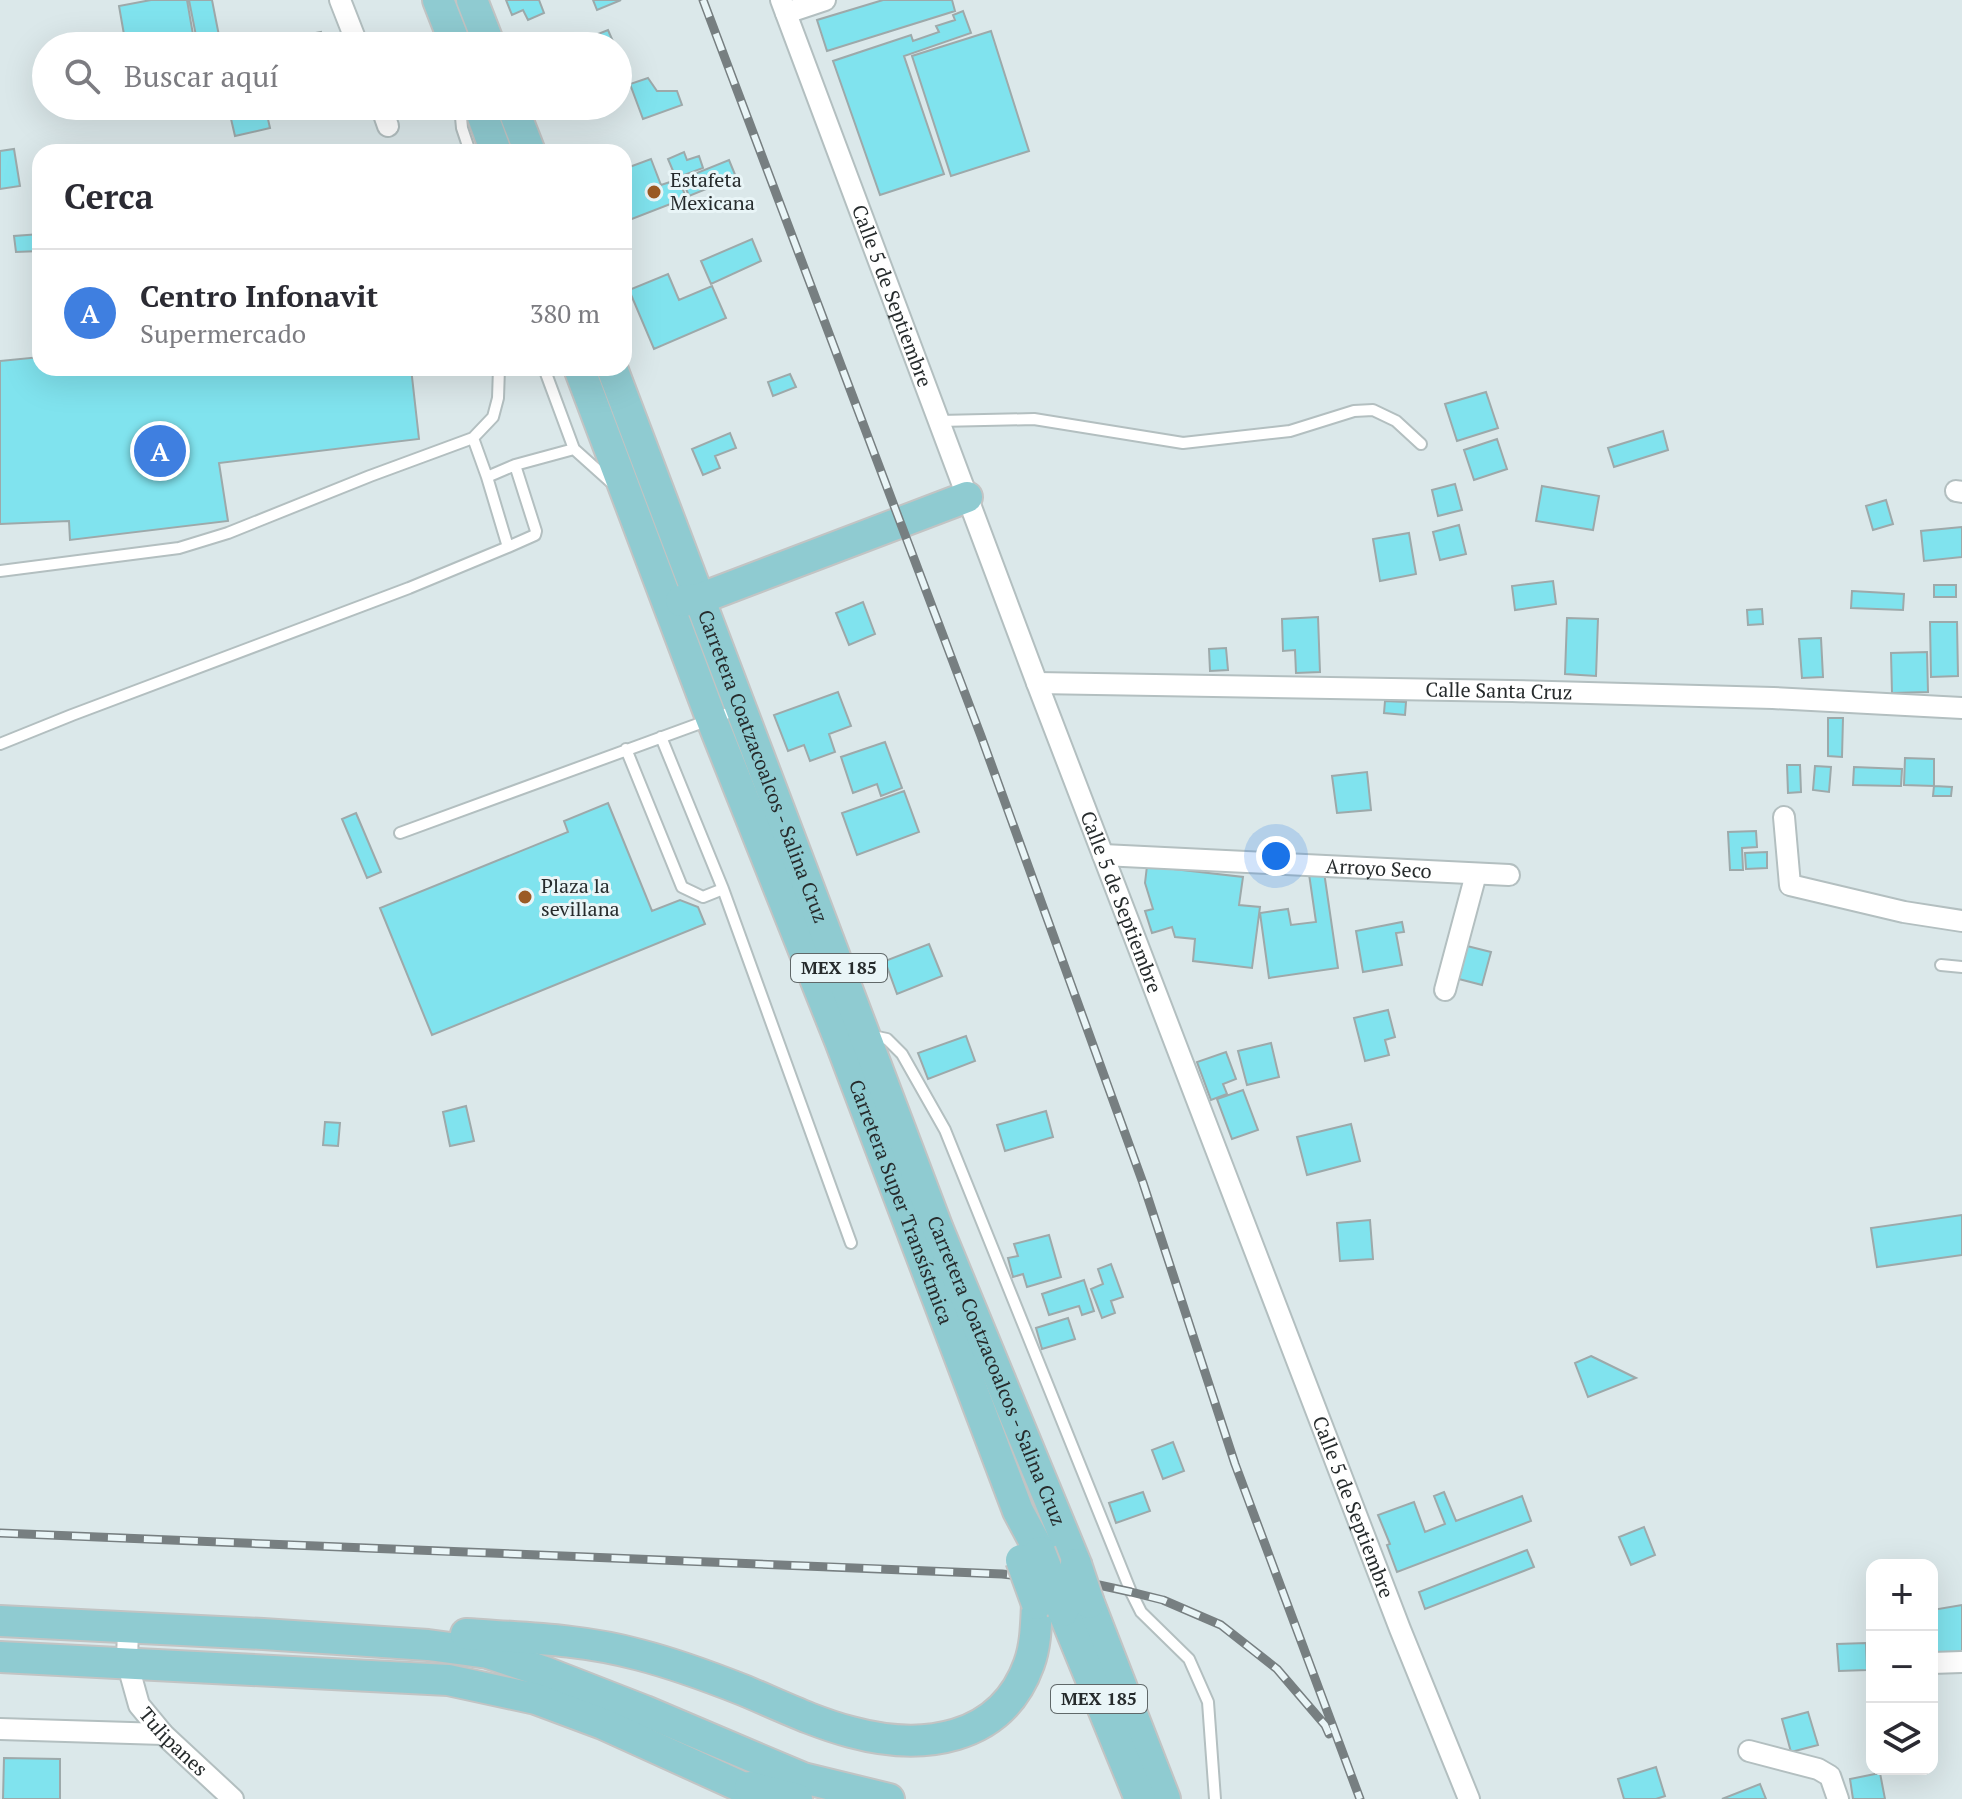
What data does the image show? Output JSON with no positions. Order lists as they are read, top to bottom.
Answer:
{
  "streets": {
    "main road": ["Carretera Coatzacoalcos - Salina Cruz", "MEX 185", "Carretera Super Transístmica"],
    "street": [
      "Calle 5 de Septiembre",
      "Calle Santa Cruz",
      "Arroyo Seco",
      "Tulipanes"
    ]
  },
  "crossings": [
    ["Calle 5 de Septiembre", "Calle Santa Cruz"],
    ["Calle 5 de Septiembre", "Arroyo Seco"],
    ["Carretera Coatzacoalcos - Salina Cruz", "Carretera Super Transístmica"]
  ],
  "places": ["Estafeta Mexicana", "Plaza la sevillana"],
  "page": {
    "search": "Buscar aquí",
    "heading": "Cerca",
    "list": [
      {
        "mark": "A",
        "name": "Centro Infonavit",
        "note": "Supermercado",
        "value": "380 m"
      }
    ],
    "pins": "A",
    "map_buttons": ["+", "−"]
  }
}
